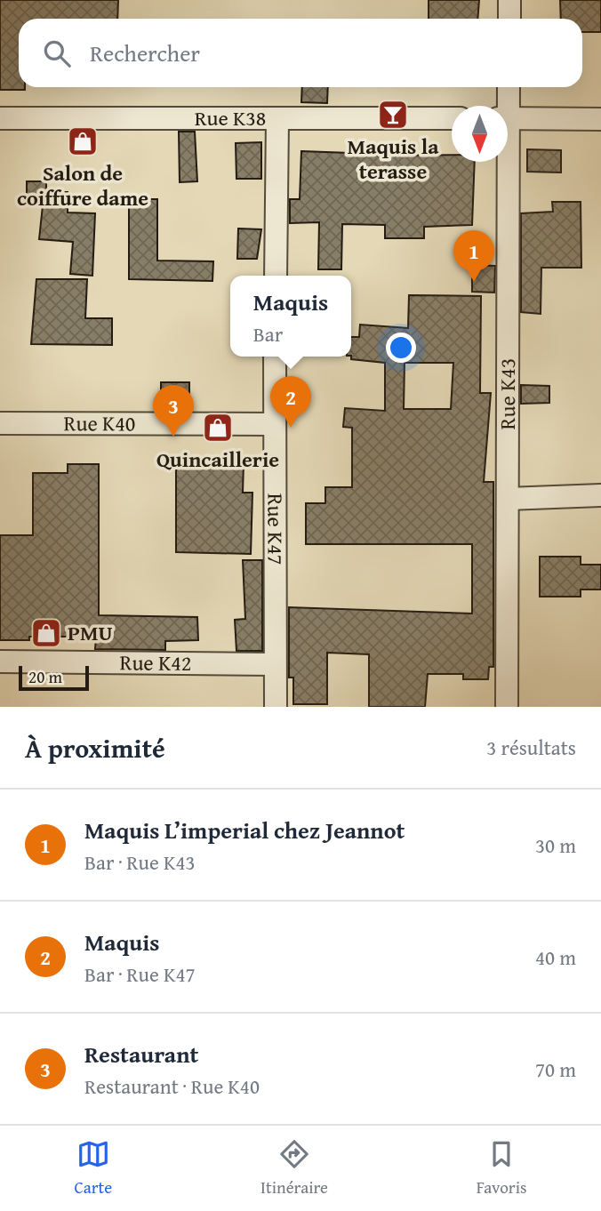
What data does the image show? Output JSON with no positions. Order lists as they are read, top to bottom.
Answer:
{
  "streets": {
    "street": [
      "Rue K38",
      "Rue K43",
      "Rue K40",
      "Rue K47",
      "Rue K42"
    ]
  },
  "crossings": [
    ["Rue K40", "Rue K47"],
    ["Rue K47", "Rue K42"]
  ],
  "places": {
    "bar": ["Maquis la terasse"],
    "shop": ["Salon de coiffure dame", "Quincaillerie", "PMU"]
  },
  "scale_bar": "20 m",
  "north": "bottom",
  "page": {
    "search": "Rechercher",
    "pins": ["1", "2", "3"],
    "popup": ["Maquis", "Bar"],
    "scale": "20 m",
    "heading": ["À proximité", "3 résultats"],
    "list": [
      {
        "mark": "1",
        "name": "Maquis L’imperial chez Jeannot",
        "note": "Bar · Rue K43",
        "value": "30 m"
      },
      {
        "mark": "2",
        "name": "Maquis",
        "note": "Bar · Rue K47",
        "value": "40 m"
      },
      {
        "mark": "3",
        "name": "Restaurant",
        "note": "Restaurant · Rue K40",
        "value": "70 m"
      }
    ],
    "nav": ["Carte", "Itinéraire", "Favoris"]
  }
}
